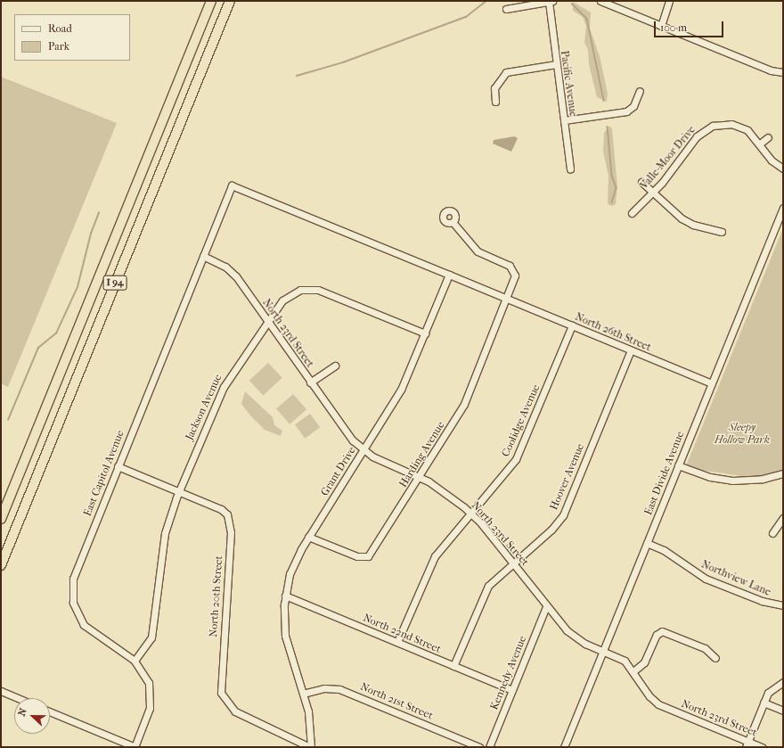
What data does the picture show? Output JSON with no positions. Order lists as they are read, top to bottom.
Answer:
{
  "streets": {
    "highway": ["I 94"],
    "street": [
      "Pacific Avenue",
      "Valle-Moor Drive",
      "North 26th Street",
      "North 23rd Street",
      "Jackson Avenue",
      "Coolidge Avenue",
      "Harding Avenue",
      "Grant Drive",
      "East Capitol Avenue",
      "East Divide Avenue",
      "Hoover Avenue",
      "Northview Lane",
      "North 20th Street",
      "North 22nd Street",
      "Kennedy Avenue",
      "North 21st Street"
    ]
  },
  "crossings": [
    ["North 26th Street", "Coolidge Avenue"],
    ["North 26th Street", "Harding Avenue"],
    ["North 26th Street", "East Divide Avenue"],
    ["North 26th Street", "Hoover Avenue"],
    ["North 23rd Street", "Jackson Avenue"],
    ["North 23rd Street", "Coolidge Avenue"],
    ["North 23rd Street", "Harding Avenue"],
    ["North 23rd Street", "Grant Drive"],
    ["North 23rd Street", "East Capitol Avenue"],
    ["North 23rd Street", "East Divide Avenue"],
    ["North 23rd Street", "Hoover Avenue"],
    ["North 23rd Street", "Kennedy Avenue"],
    ["Jackson Avenue", "Grant Drive"],
    ["Jackson Avenue", "East Capitol Avenue"],
    ["Jackson Avenue", "North 20th Street"],
    ["Coolidge Avenue", "North 22nd Street"],
    ["Harding Avenue", "Grant Drive"],
    ["Grant Drive", "East Capitol Avenue"],
    ["Grant Drive", "North 20th Street"],
    ["Grant Drive", "North 22nd Street"],
    ["Grant Drive", "North 21st Street"],
    ["East Capitol Avenue", "North 20th Street"],
    ["East Divide Avenue", "Northview Lane"],
    ["Hoover Avenue", "North 22nd Street"],
    ["North 22nd Street", "Kennedy Avenue"]
  ],
  "parks": ["Sleepy Hollow Park"],
  "legend": ["Road", "Park"],
  "scale_bar": "100 m",
  "north": "left"
}
